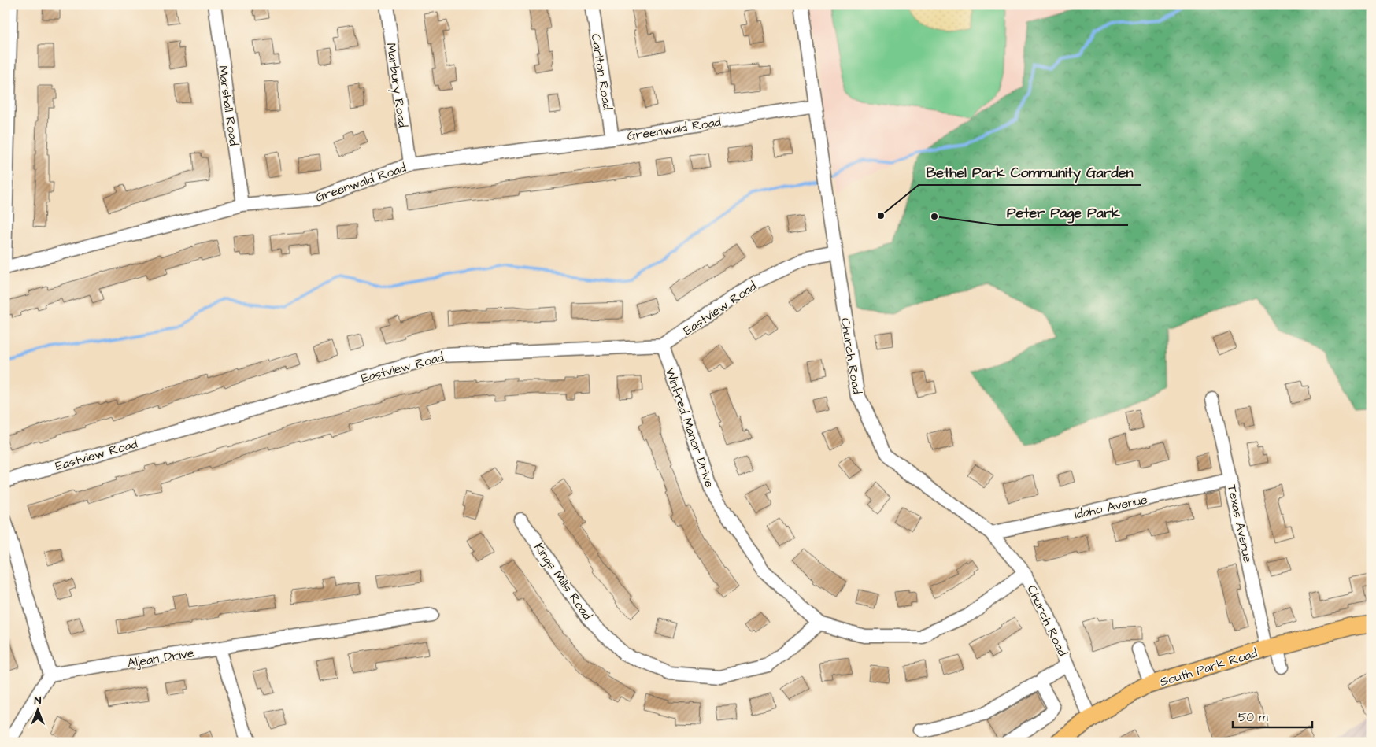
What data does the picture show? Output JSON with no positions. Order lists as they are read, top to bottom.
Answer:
{
  "streets": {
    "main road": ["South Park Road"],
    "street": [
      "Carlton Road",
      "Marbury Road",
      "Marshall Road",
      "Greenwald Road",
      "Eastview Road",
      "Church Road",
      "Winfred Manor Drive",
      "Idaho Avenue",
      "Texas Avenue",
      "Kings Mills Road",
      "Aljean Drive"
    ]
  },
  "crossings": [
    ["Carlton Road", "Greenwald Road"],
    ["Marbury Road", "Greenwald Road"],
    ["Marshall Road", "Greenwald Road"],
    ["Greenwald Road", "Church Road"],
    ["Eastview Road", "Church Road"],
    ["Eastview Road", "Winfred Manor Drive"],
    ["Church Road", "Winfred Manor Drive"],
    ["Church Road", "Idaho Avenue"],
    ["Church Road", "South Park Road"],
    ["Winfred Manor Drive", "Kings Mills Road"],
    ["Idaho Avenue", "Texas Avenue"],
    ["Texas Avenue", "South Park Road"]
  ],
  "places": ["Bethel Park Community Garden", "Peter Page Park"],
  "scale_bar": "50 m",
  "north": "top"
}
